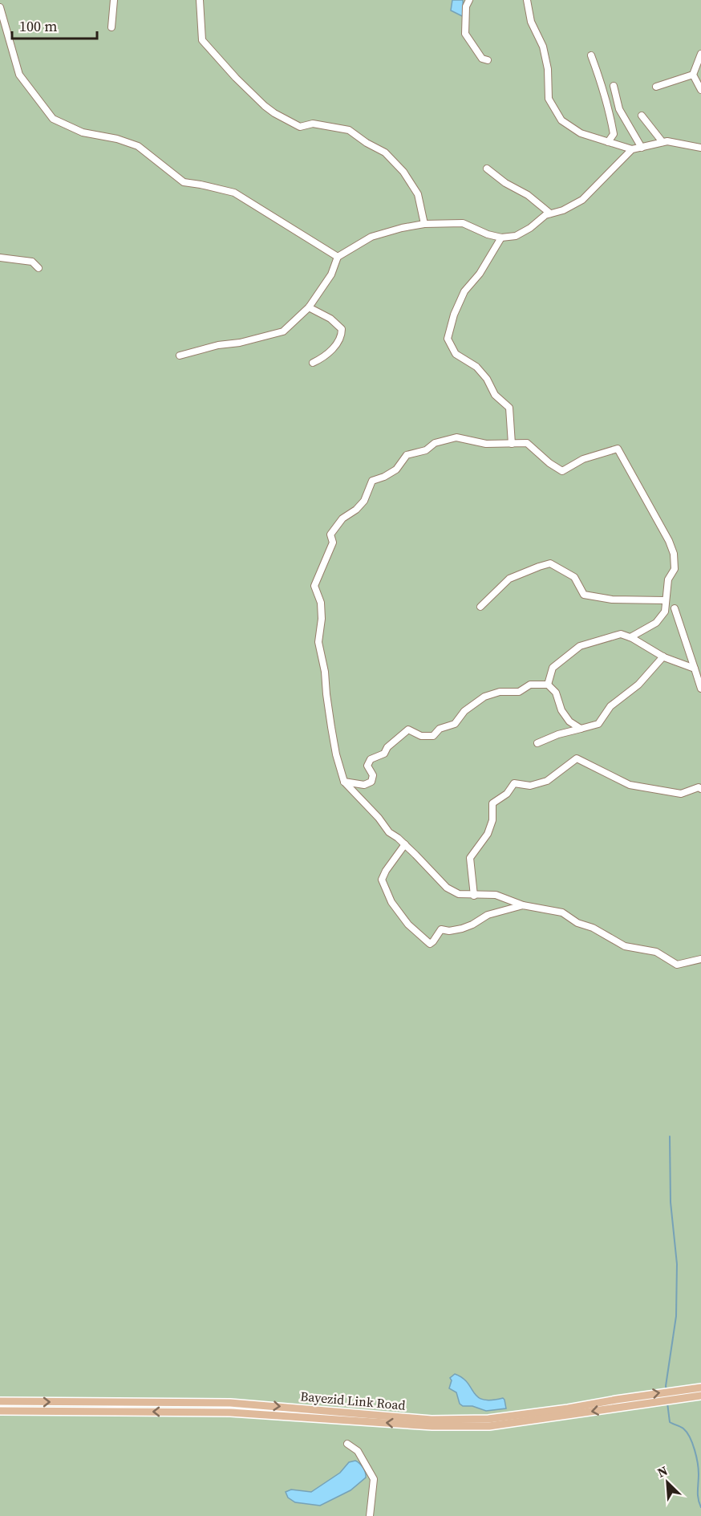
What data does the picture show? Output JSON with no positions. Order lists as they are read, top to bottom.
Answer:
{
  "streets": {
    "main road": ["Bayezid Link Road"]
  },
  "scale_bar": "100 m",
  "north": "top left"
}
